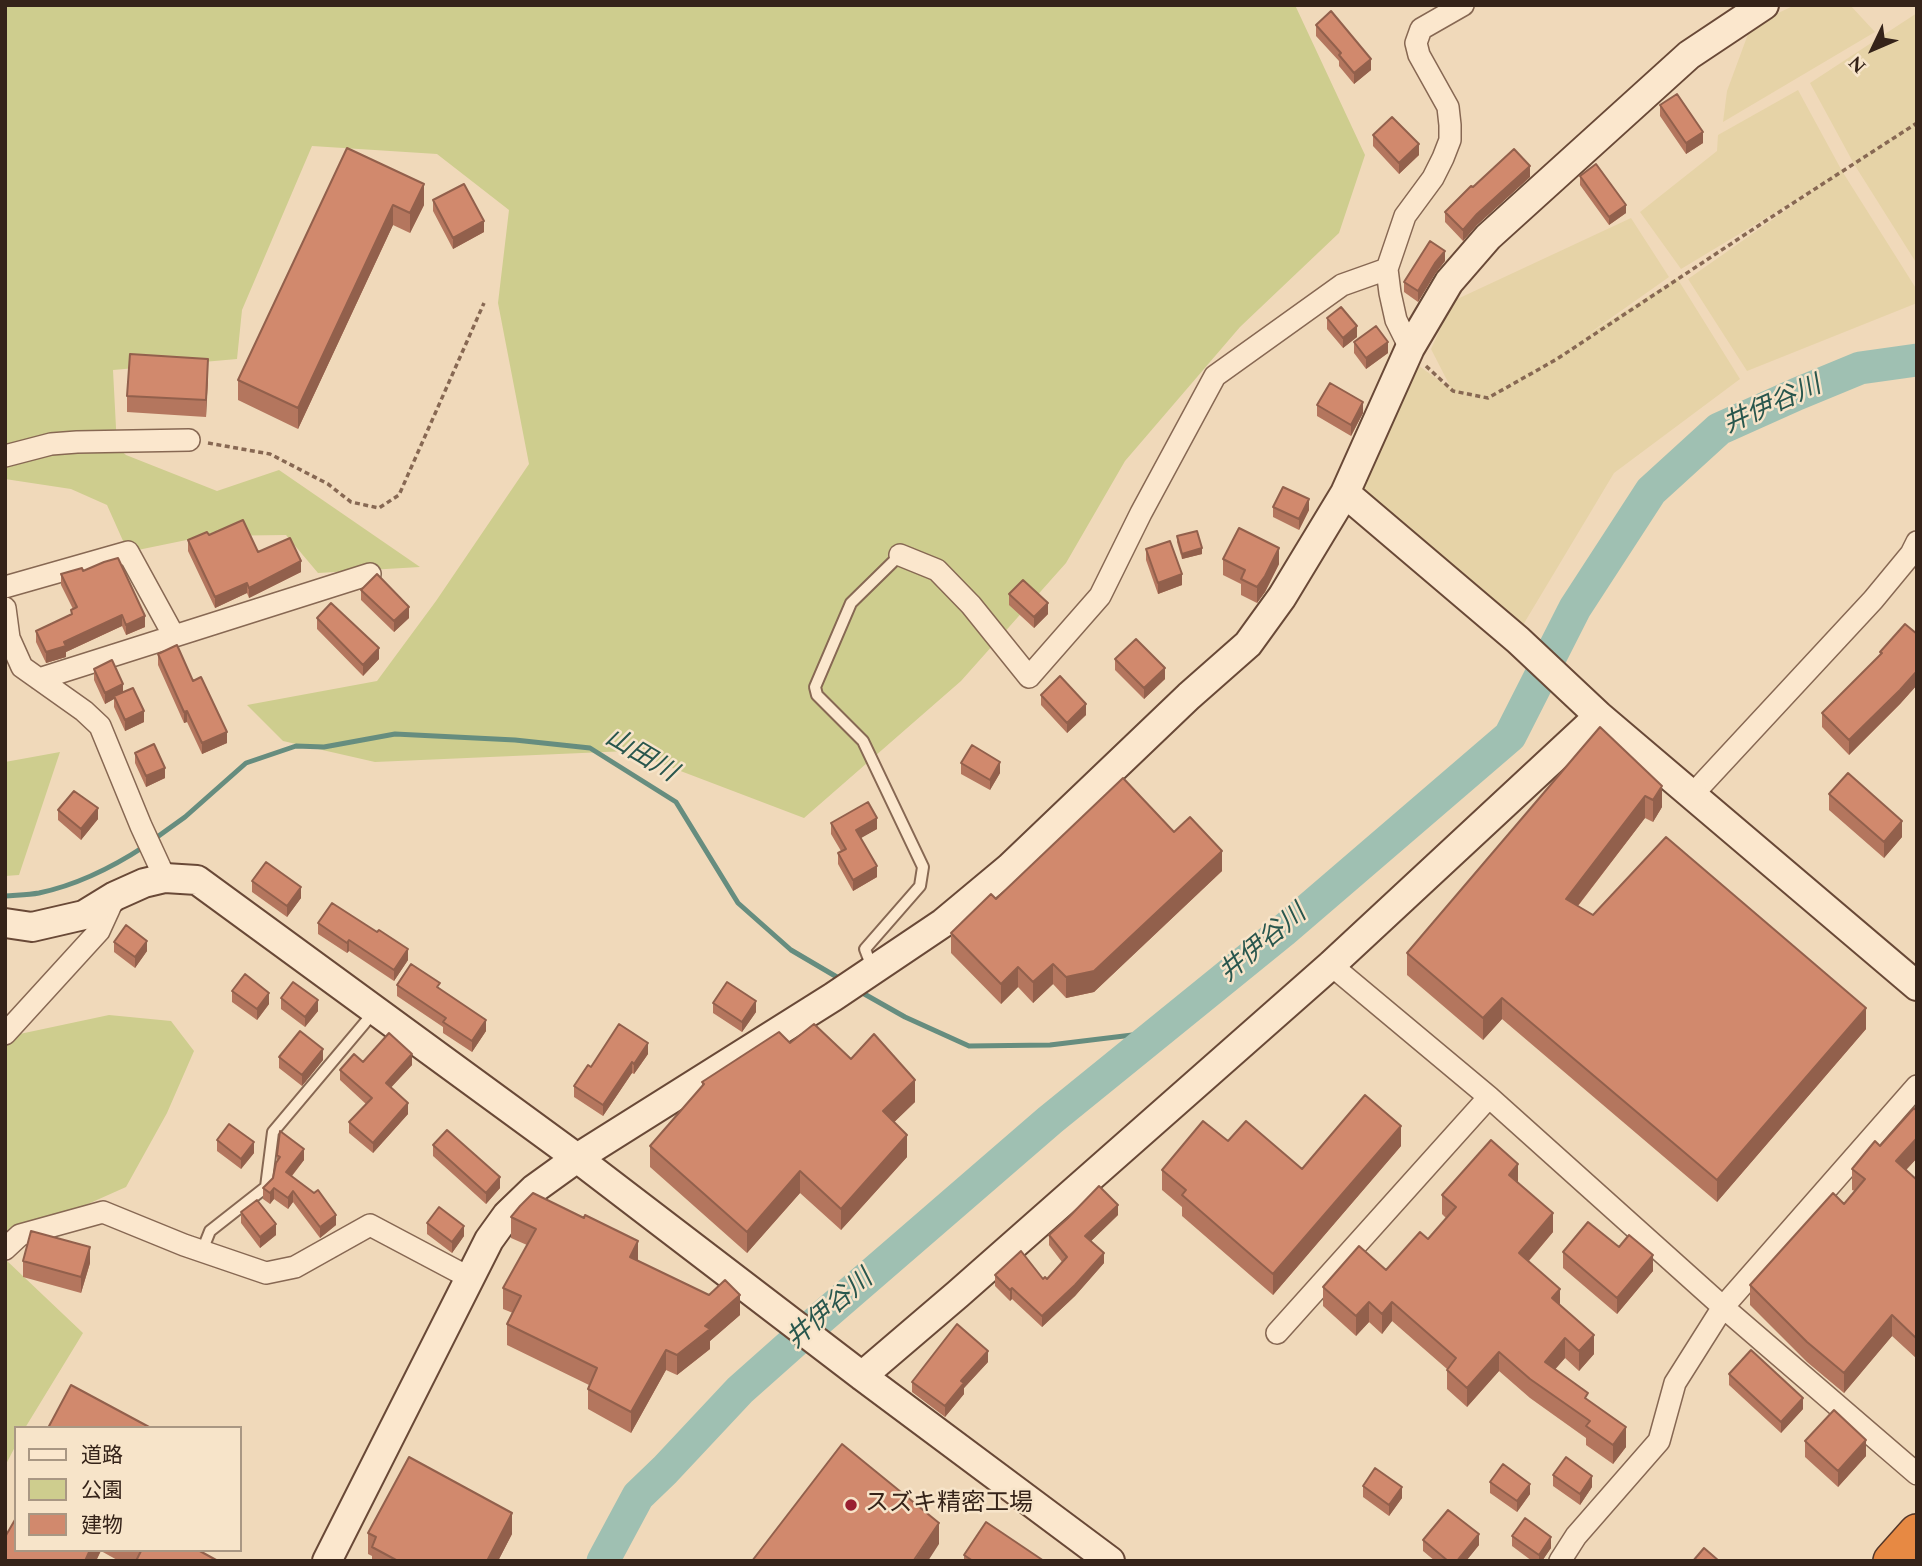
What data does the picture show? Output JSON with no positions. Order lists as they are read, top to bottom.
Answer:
{
  "water": ["井伊谷川", "山田川"],
  "places": ["スズキ精密工場"],
  "legend": ["道路", "公園", "建物"],
  "north": "bottom left"
}
